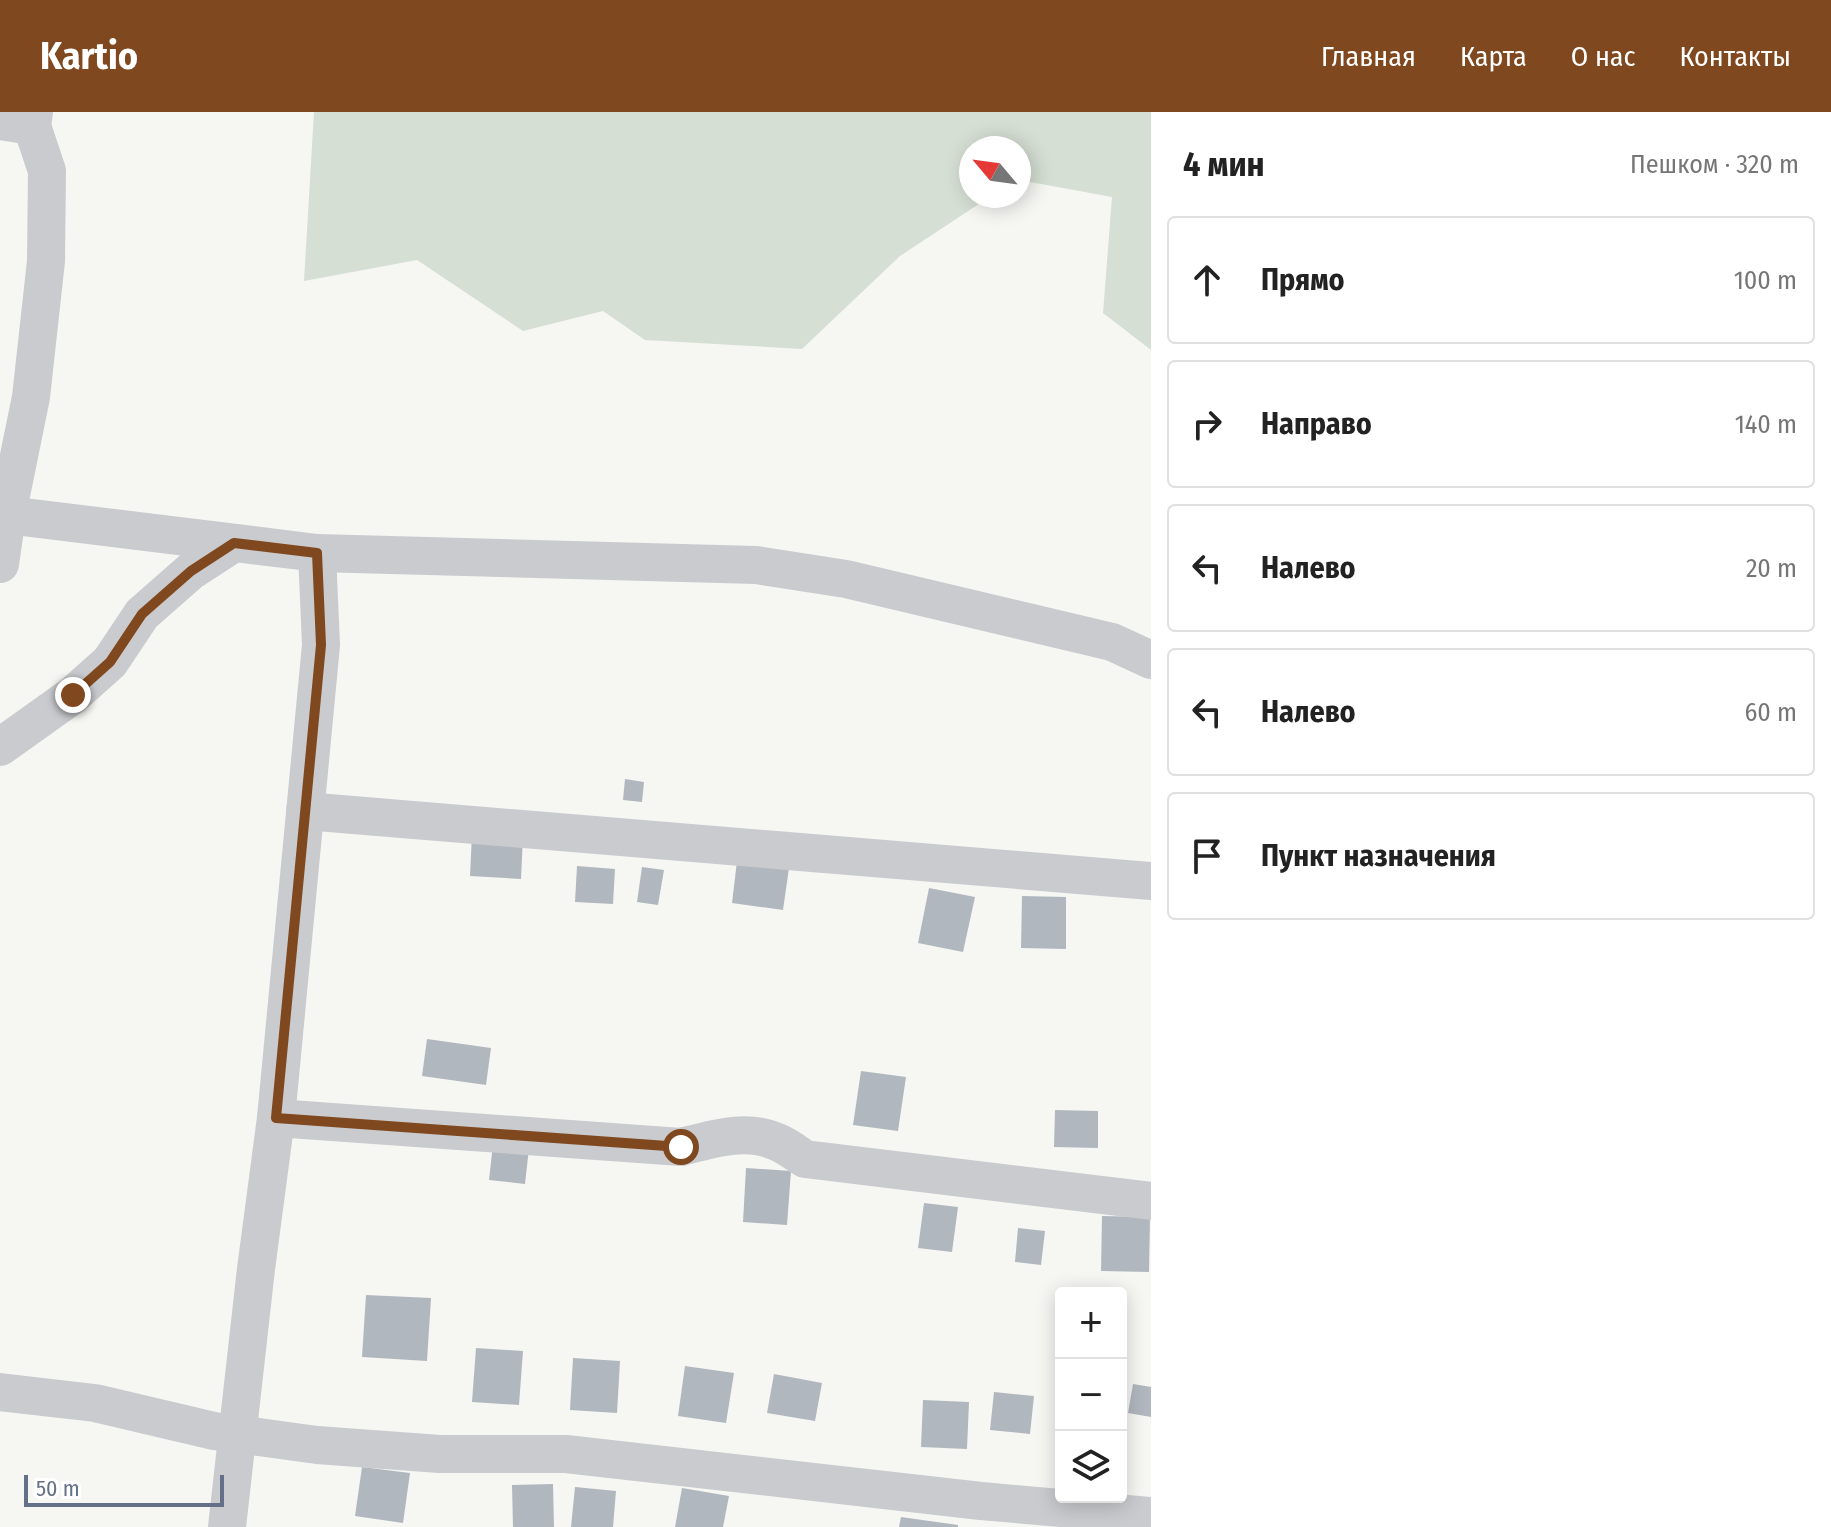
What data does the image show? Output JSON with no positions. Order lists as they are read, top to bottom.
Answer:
{
  "scale_bar": "50 m",
  "north": "top left",
  "page": {
    "header": "Kartio",
    "nav": [
      "Главная",
      "Карта",
      "О нас",
      "Контакты"
    ],
    "heading": ["4 мин", "Пешком · 320 m"],
    "list": [
      ["Прямо", "100 m"],
      ["Направо", "140 m"],
      ["Налево", "20 m"],
      ["Налево", "60 m"],
      "Пункт назначения"
    ],
    "map_buttons": ["+", "−"],
    "scale": "50 m"
  }
}
